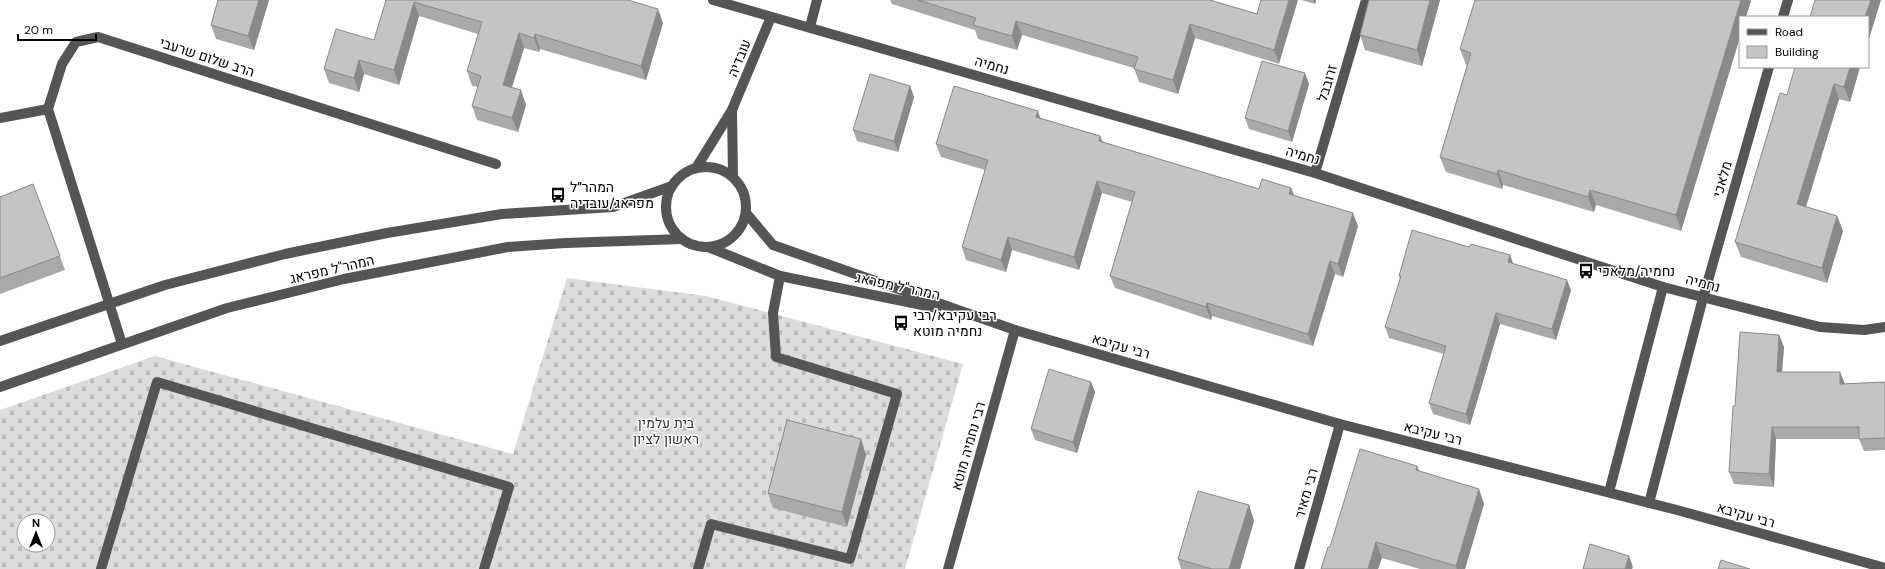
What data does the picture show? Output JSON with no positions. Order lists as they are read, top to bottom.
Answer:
{
  "streets": {
    "street": [
      "הרב שלום שרעבי",
      "עובדיה",
      "נחמיה",
      "זרובבל",
      "מלאכי",
      "המהר\"ל מפראג",
      "רבי עקיבא",
      "רבי נחמיה מוטא",
      "רבי מאיר"
    ]
  },
  "crossings": [
    ["עובדיה", "נחמיה"],
    ["עובדיה", "המהר\"ל מפראג"],
    ["נחמיה", "זרובבל"],
    ["נחמיה", "מלאכי"],
    ["מלאכי", "רבי עקיבא"],
    ["המהר\"ל מפראג", "רבי עקיבא"],
    ["רבי עקיבא", "רבי נחמיה מוטא"],
    ["רבי עקיבא", "רבי מאיר"]
  ],
  "parks": ["בית עלמין ראשון לציון"],
  "places": {
    "bus stop": ["המהר״ל מפראג/עובדיה", "נחמיה/מלאכי", "רבי עקיבא/רבי נחמיה מוטא"]
  },
  "legend": ["Road", "Building"],
  "scale_bar": "20 m",
  "north": "top"
}
